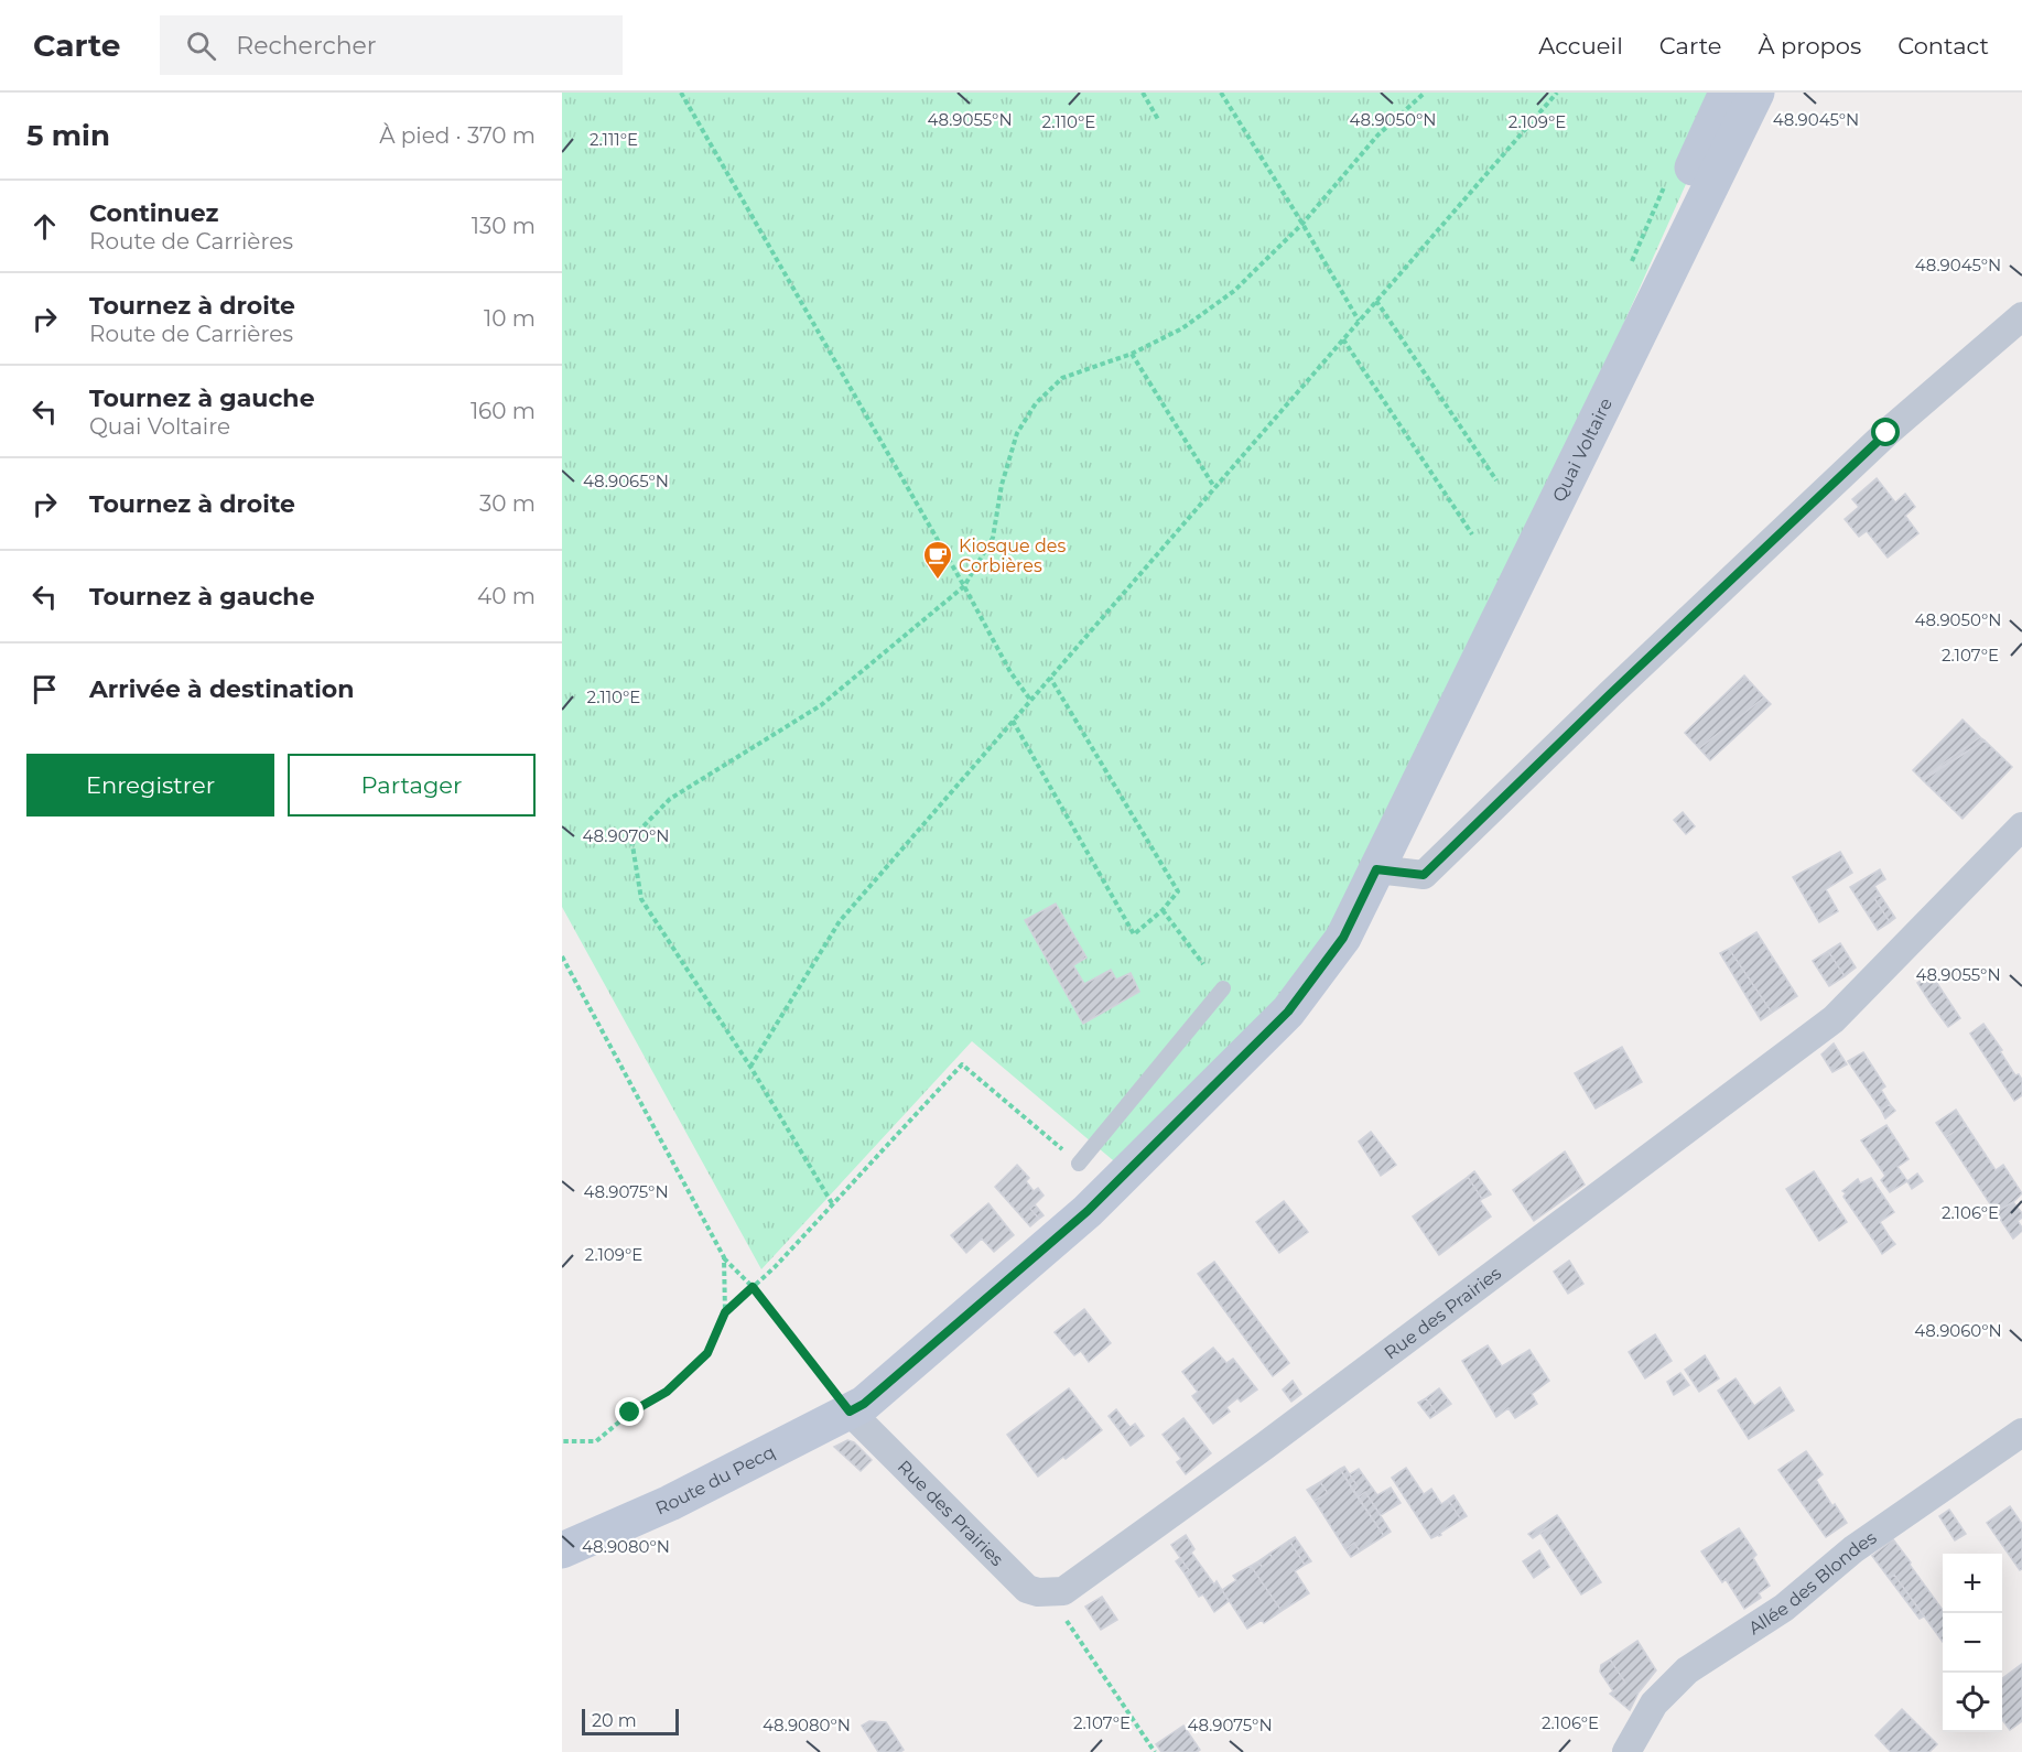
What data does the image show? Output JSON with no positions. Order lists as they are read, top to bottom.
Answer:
{
  "streets": {
    "main road": ["Quai Voltaire", "Route du Pecq"],
    "street": ["Rue des Prairies", "Allée des Blondes"]
  },
  "crossings": [
    ["Quai Voltaire", "Rue des Prairies"],
    ["Quai Voltaire", "Route du Pecq"],
    ["Rue des Prairies", "Route du Pecq"]
  ],
  "places": {
    "cafe": ["Kiosque des Corbières"]
  },
  "scale_bar": "20 m",
  "page": {
    "header": "Carte",
    "search": "Rechercher",
    "nav": [
      "Accueil",
      "Carte",
      "À propos",
      "Contact"
    ],
    "heading": ["5 min", "À pied · 370 m"],
    "list": [
      ["Continuez", "Route de Carrières", "130 m"],
      ["Tournez à droite", "Route de Carrières", "10 m"],
      ["Tournez à gauche", "Quai Voltaire", "160 m"],
      ["Tournez à droite", "30 m"],
      ["Tournez à gauche", "40 m"],
      "Arrivée à destination"
    ],
    "buttons": ["Enregistrer", "Partager"],
    "map_buttons": ["+", "−"],
    "scale": "20 m"
  },
  "coordinates": [
    "48.9055°N",
    "48.9050°N",
    "48.9045°N",
    "2.110°E",
    "2.109°E",
    "2.111°E",
    "48.9065°N",
    "2.107°E",
    "48.9070°N",
    "48.9075°N",
    "2.106°E",
    "48.9060°N",
    "48.9080°N"
  ]
}
